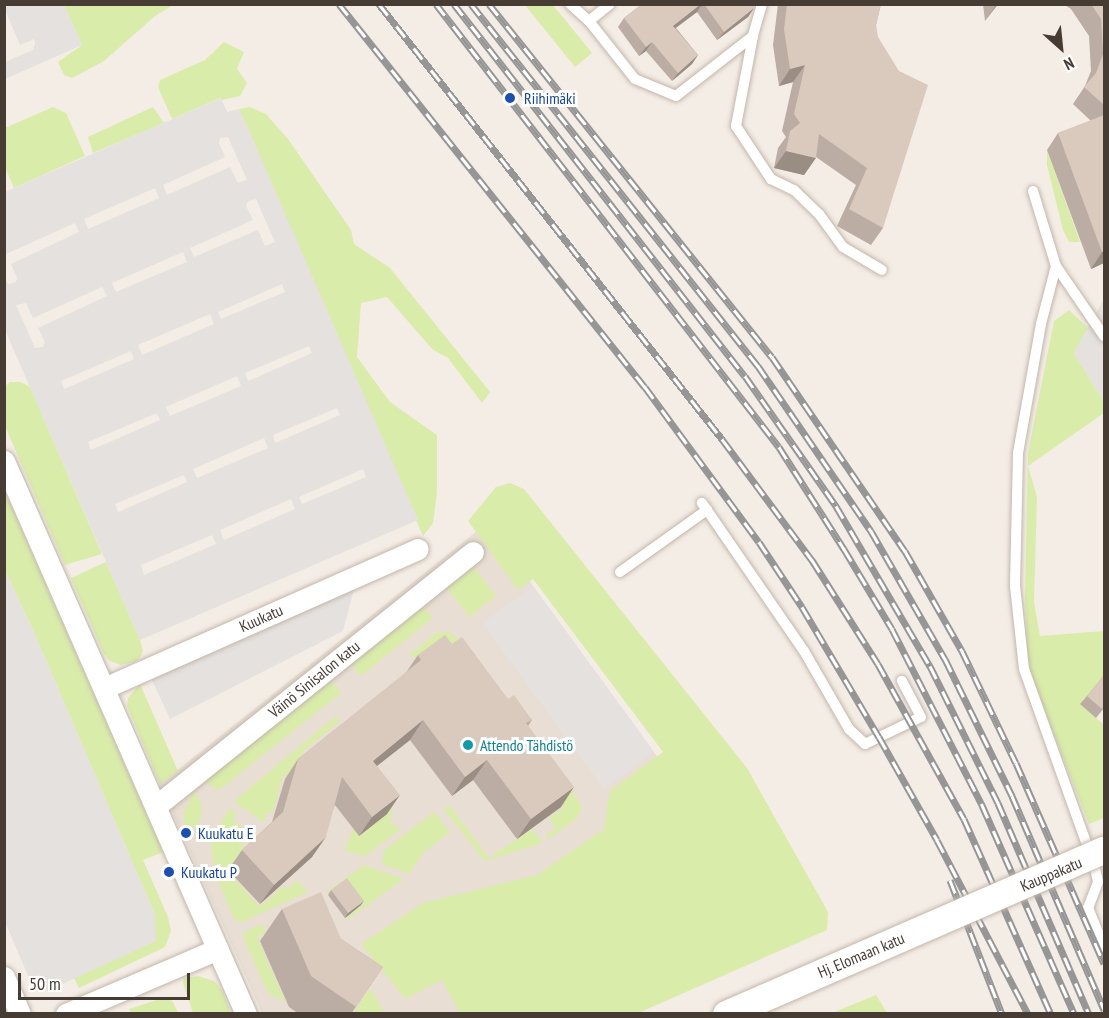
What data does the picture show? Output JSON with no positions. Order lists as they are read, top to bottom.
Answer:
{
  "streets": {
    "street": [
      "Kuukatu",
      "Väinö Sinisalon katu",
      "Kauppakatu",
      "Hj. Elomaan katu"
    ]
  },
  "crossings": [
    ["Kauppakatu", "Hj. Elomaan katu"]
  ],
  "places": [
    "Riihimäki",
    "Attendo Tähdistö",
    "Kuukatu E",
    "Kuukatu P"
  ],
  "scale_bar": "50 m",
  "north": "bottom right"
}
